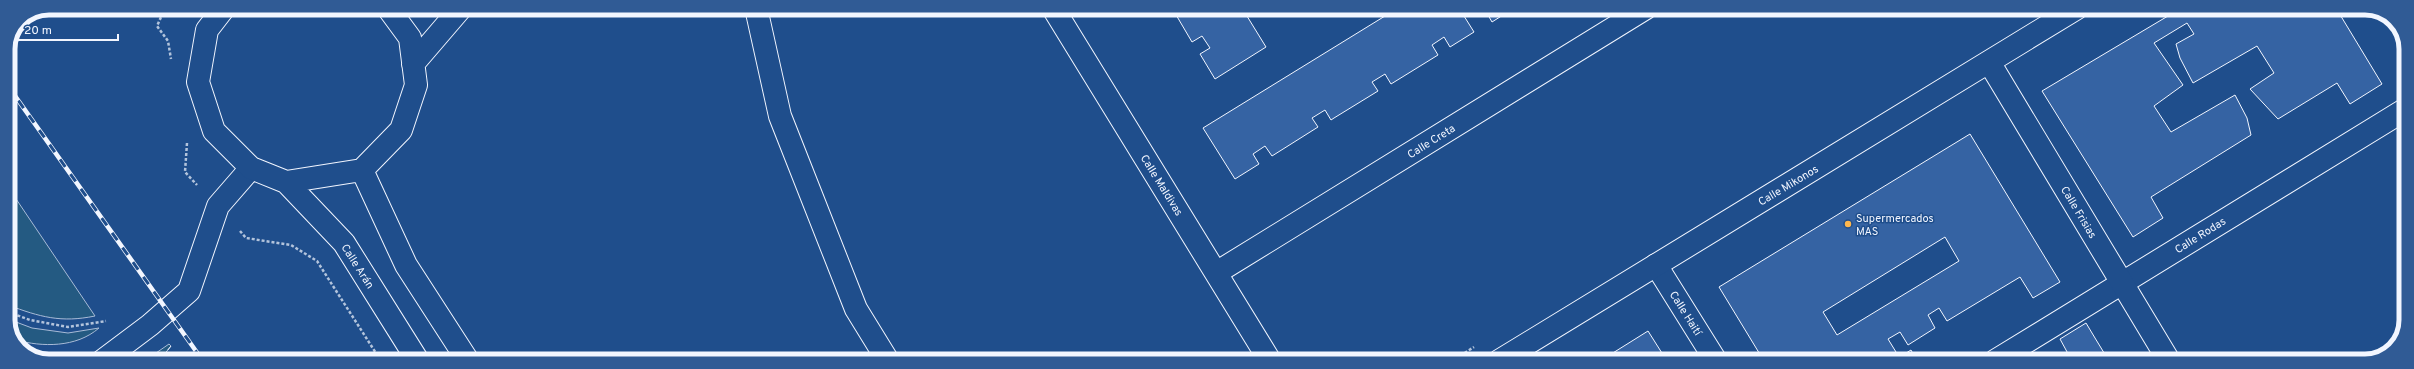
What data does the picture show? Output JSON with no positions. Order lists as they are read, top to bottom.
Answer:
{
  "streets": {
    "street": [
      "Calle Creta",
      "Calle Maldivas",
      "Calle Mikonos",
      "Calle Frisias",
      "Calle Rodas",
      "Calle Arán",
      "Calle Haití"
    ]
  },
  "crossings": [
    ["Calle Creta", "Calle Maldivas"],
    ["Calle Mikonos", "Calle Frisias"],
    ["Calle Mikonos", "Calle Haití"],
    ["Calle Frisias", "Calle Rodas"]
  ],
  "places": ["Supermercados MAS"],
  "scale_bar": "20 m"
}
